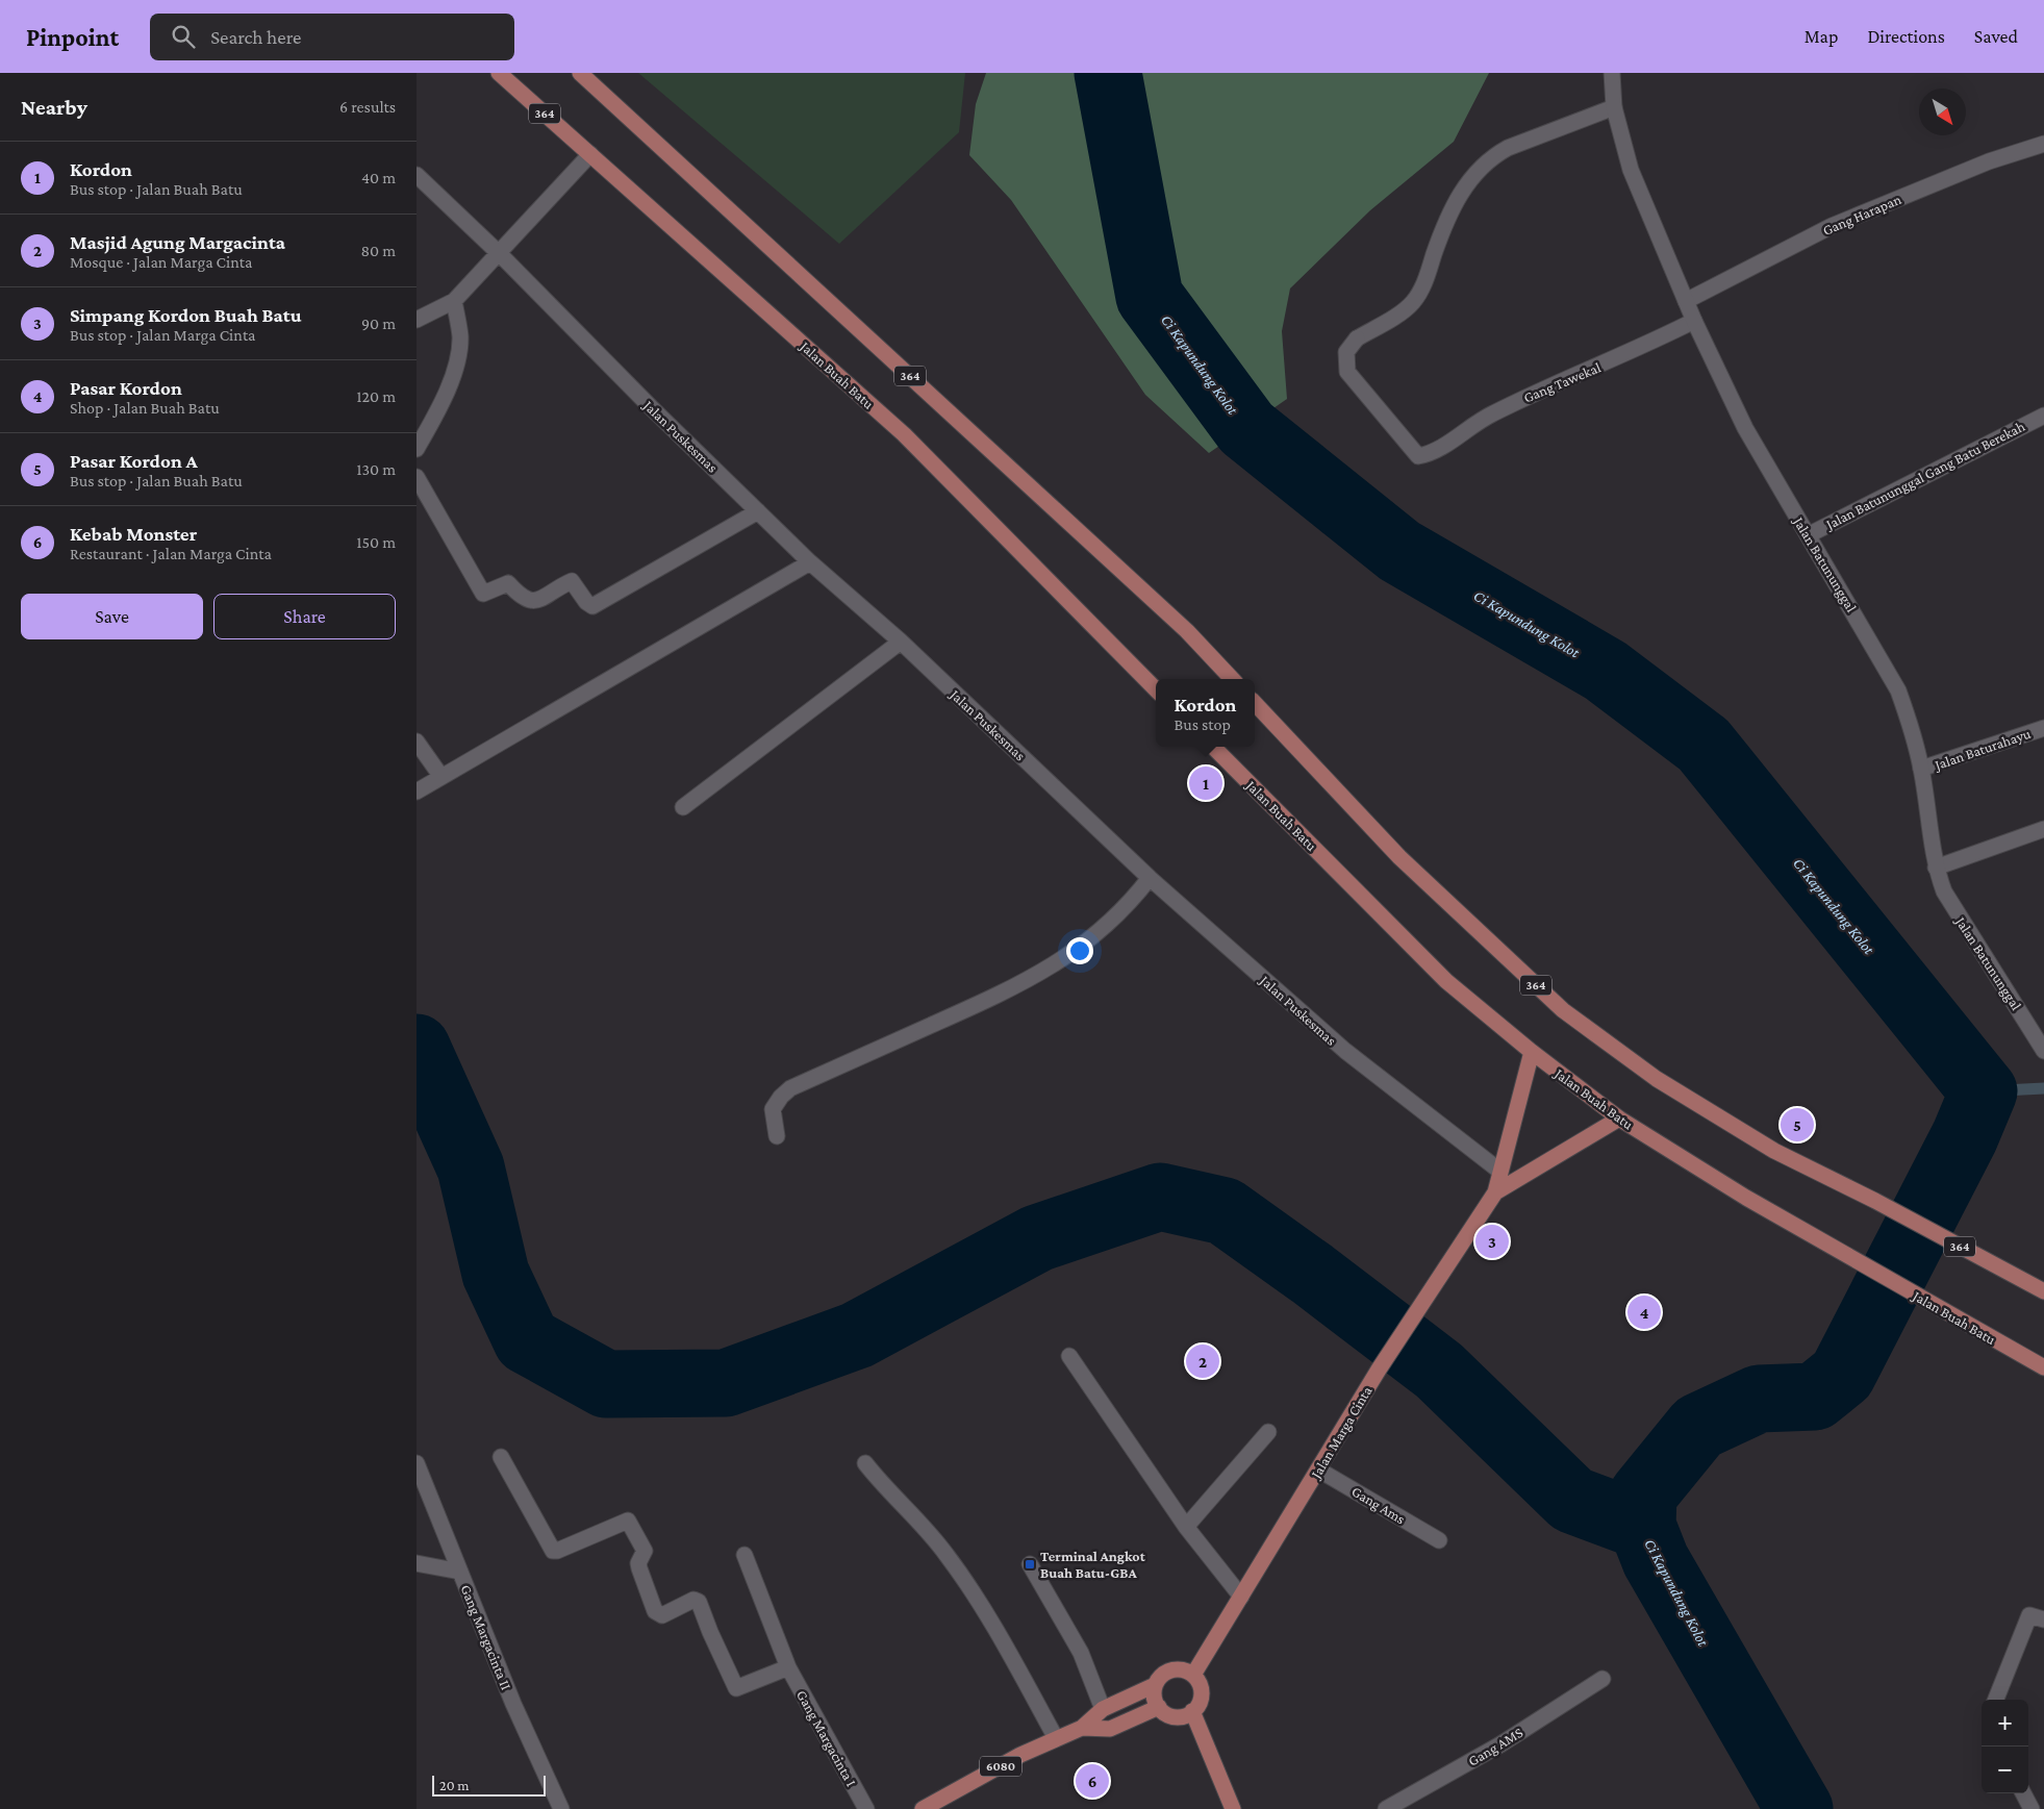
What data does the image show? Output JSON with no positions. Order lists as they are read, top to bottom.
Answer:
{
  "streets": {
    "main road": [
      "364",
      "Jalan Buah Batu",
      "Jalan Marga Cinta",
      "6080"
    ],
    "street": [
      "Gang Harapan",
      "Gang Tawekal",
      "Jalan Puskesmas",
      "Jalan Batununggal Gang Batu Berekah",
      "Jalan Batununggal",
      "Jalan Baturahayu",
      "Gang Ams",
      "Gang Margacinta II",
      "Gang Margacinta I",
      "Gang AMS"
    ]
  },
  "crossings": [
    ["Gang Harapan", "Jalan Batununggal"],
    ["Jalan Buah Batu", "Jalan Marga Cinta"],
    ["Gang Tawekal", "Jalan Batununggal"],
    ["Jalan Puskesmas", "Jalan Marga Cinta"],
    ["Jalan Batununggal Gang Batu Berekah", "Jalan Batununggal"],
    ["Jalan Batununggal", "Jalan Baturahayu"],
    ["Jalan Marga Cinta", "Gang Ams"],
    ["Jalan Marga Cinta", "6080"]
  ],
  "water": ["Ci Kapundung Kolot"],
  "places": {
    "transit": ["Terminal Angkot Buah Batu-GBA"]
  },
  "scale_bar": "20 m",
  "north": "bottom right",
  "page": {
    "header": "Pinpoint",
    "search": "Search here",
    "nav": ["Map", "Directions", "Saved"],
    "heading": ["Nearby", "6 results"],
    "list": [
      {
        "mark": "1",
        "name": "Kordon",
        "note": "Bus stop · Jalan Buah Batu",
        "value": "40 m"
      },
      {
        "mark": "2",
        "name": "Masjid Agung Margacinta",
        "note": "Mosque · Jalan Marga Cinta",
        "value": "80 m"
      },
      {
        "mark": "3",
        "name": "Simpang Kordon Buah Batu",
        "note": "Bus stop · Jalan Marga Cinta",
        "value": "90 m"
      },
      {
        "mark": "4",
        "name": "Pasar Kordon",
        "note": "Shop · Jalan Buah Batu",
        "value": "120 m"
      },
      {
        "mark": "5",
        "name": "Pasar Kordon A",
        "note": "Bus stop · Jalan Buah Batu",
        "value": "130 m"
      },
      {
        "mark": "6",
        "name": "Kebab Monster",
        "note": "Restaurant · Jalan Marga Cinta",
        "value": "150 m"
      }
    ],
    "buttons": ["Save", "Share"],
    "popup": ["Kordon", "Bus stop"],
    "pins": [
      "1",
      "5",
      "3",
      "4",
      "2",
      "6"
    ],
    "map_buttons": ["+", "−"],
    "scale": "20 m"
  }
}
